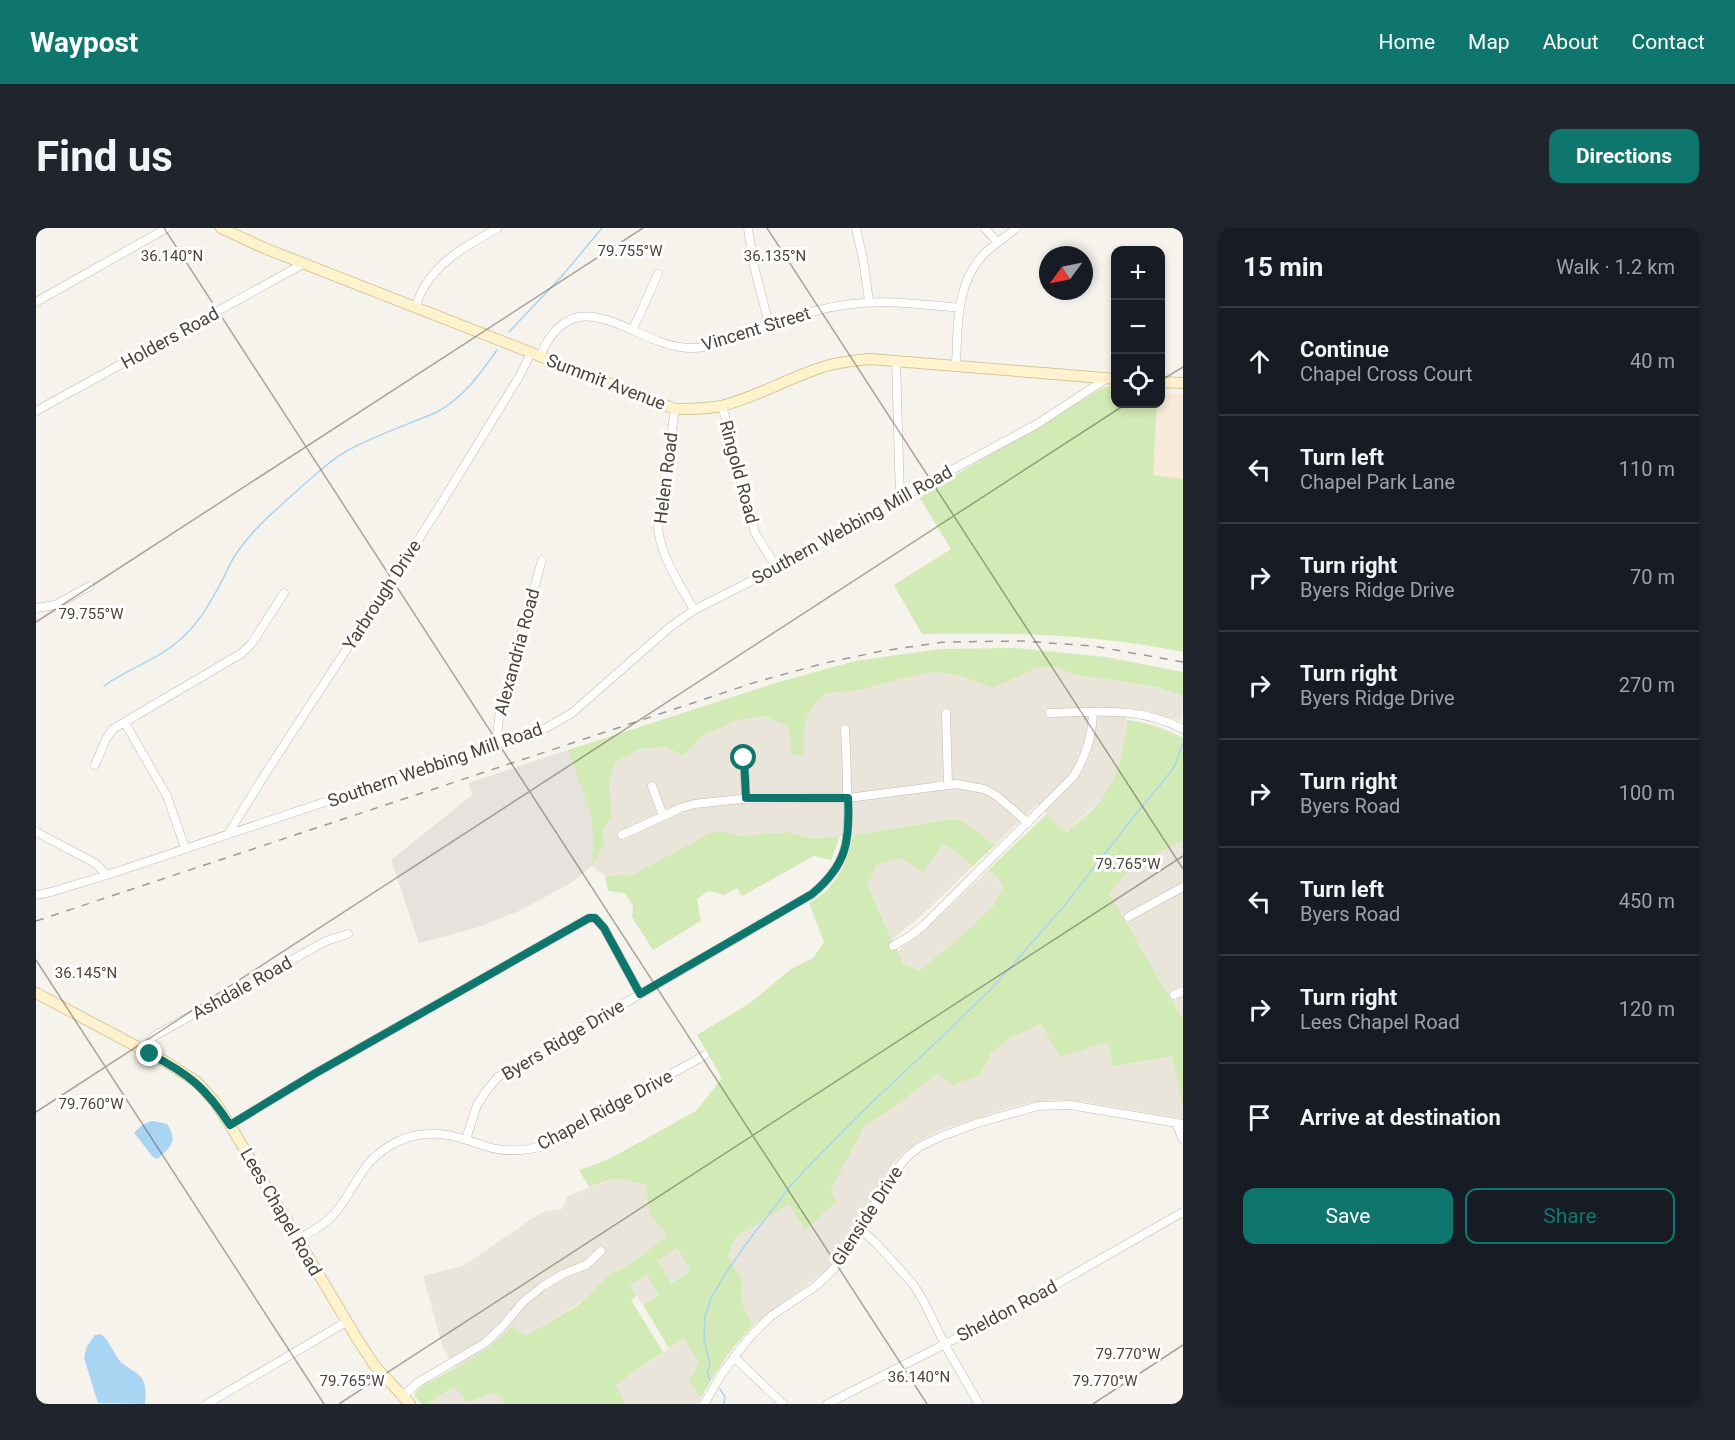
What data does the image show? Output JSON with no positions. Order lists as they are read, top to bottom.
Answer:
{
  "streets": {
    "main road": ["Summit Avenue", "Lees Chapel Road"],
    "street": [
      "Vincent Street",
      "Holders Road",
      "Ringold Road",
      "Helen Road",
      "Southern Webbing Mill Road",
      "Yarbrough Drive",
      "Alexandria Road",
      "Ashdale Road",
      "Byers Ridge Drive",
      "Chapel Ridge Drive",
      "Glenside Drive",
      "Sheldon Road"
    ]
  },
  "crossings": [
    ["Vincent Street", "Summit Avenue"],
    ["Vincent Street", "Yarbrough Drive"],
    ["Holders Road", "Summit Avenue"],
    ["Summit Avenue", "Ringold Road"],
    ["Summit Avenue", "Helen Road"],
    ["Summit Avenue", "Southern Webbing Mill Road"],
    ["Summit Avenue", "Yarbrough Drive"],
    ["Ringold Road", "Southern Webbing Mill Road"],
    ["Helen Road", "Southern Webbing Mill Road"],
    ["Southern Webbing Mill Road", "Yarbrough Drive"],
    ["Southern Webbing Mill Road", "Alexandria Road"],
    ["Ashdale Road", "Lees Chapel Road"],
    ["Byers Ridge Drive", "Chapel Ridge Drive"],
    ["Chapel Ridge Drive", "Lees Chapel Road"]
  ],
  "north": "bottom left",
  "page": {
    "header": "Waypost",
    "nav": [
      "Home",
      "Map",
      "About",
      "Contact"
    ],
    "buttons": [
      "Directions",
      ["Save", "Share"]
    ],
    "title": "Find us",
    "heading": ["15 min", "Walk · 1.2 km"],
    "map_buttons": ["+", "−"],
    "list": [
      ["Continue", "Chapel Cross Court", "40 m"],
      ["Turn left", "Chapel Park Lane", "110 m"],
      ["Turn right", "Byers Ridge Drive", "70 m"],
      ["Turn right", "Byers Ridge Drive", "270 m"],
      ["Turn right", "Byers Road", "100 m"],
      ["Turn left", "Byers Road", "450 m"],
      ["Turn right", "Lees Chapel Road", "120 m"],
      "Arrive at destination"
    ]
  },
  "coordinates": [
    "79.755°W",
    "36.140°N",
    "36.135°N",
    "79.765°W",
    "36.145°N",
    "79.760°W",
    "79.770°W"
  ]
}
